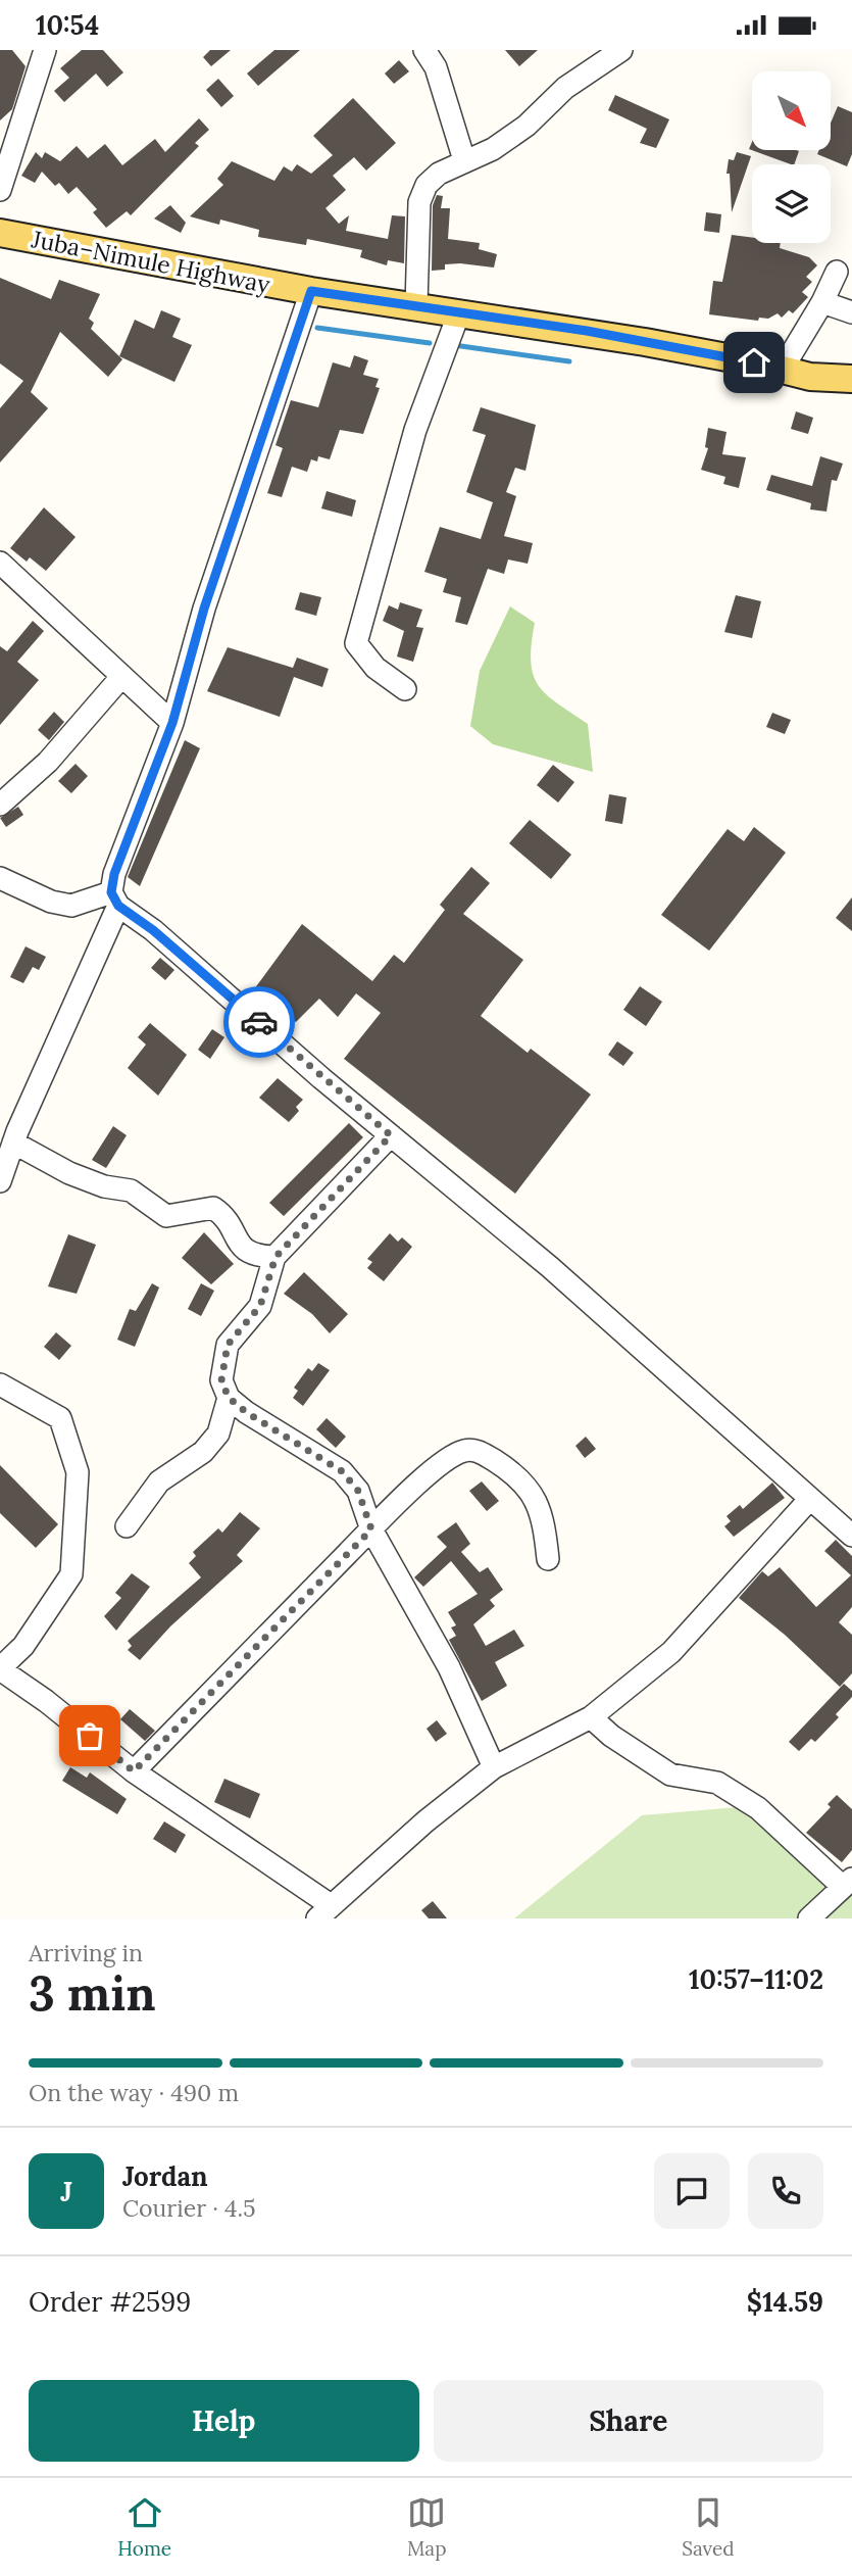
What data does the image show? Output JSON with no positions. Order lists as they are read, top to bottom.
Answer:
{
  "streets": {
    "main road": ["Juba–Nimule Highway"]
  },
  "north": "bottom right",
  "page": {
    "status": "10:54",
    "heading": ["3 min", "Arriving in", "10:57–11:02"],
    "panel": [
      "Jordan",
      "Courier · 4.5",
      "Order #2599",
      "$14.59"
    ],
    "bar": "On the way · 490 m",
    "round": "J",
    "buttons": ["Help", "Share"],
    "tabs": ["Home", "Map", "Saved"]
  }
}
